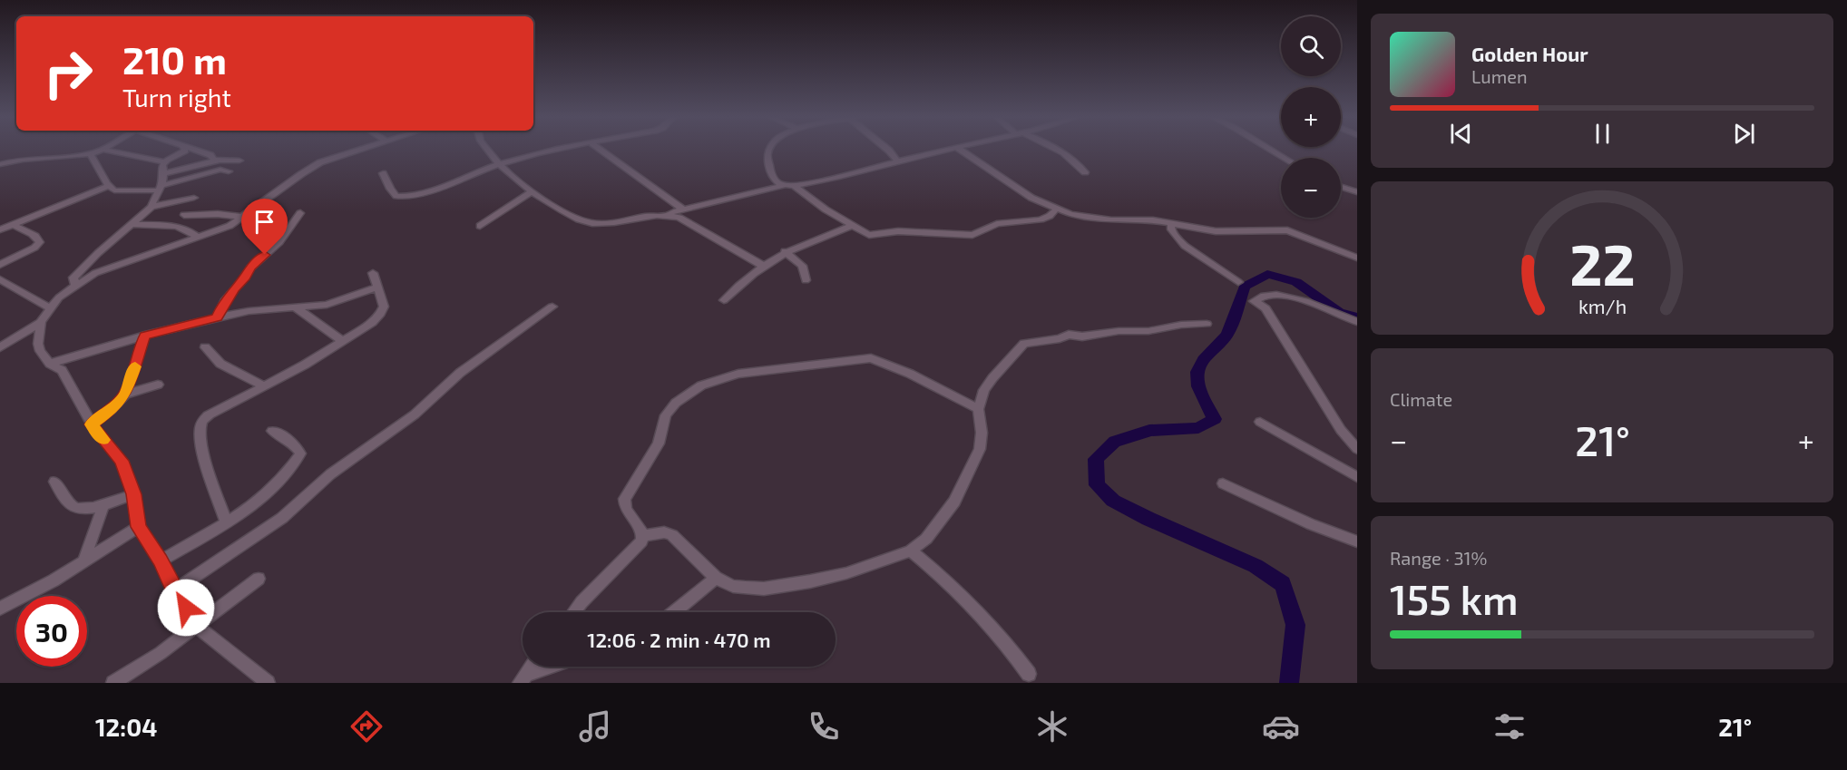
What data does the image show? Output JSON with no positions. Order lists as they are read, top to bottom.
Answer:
{
  "page": {
    "map_buttons": ["+", "−"],
    "turn": ["210 m", "Turn right"],
    "song": ["Golden Hour", "Lumen"],
    "tile": [
      "Climate",
      ["Range · 31%", "155 km"]
    ],
    "heat": ["−", "21°", "+"],
    "limit": "30",
    "trip": "12:06 · 2 min · 470 m",
    "tabs": ["12:04", "21°"],
    "gauge": ["22", "km/h"]
  }
}
